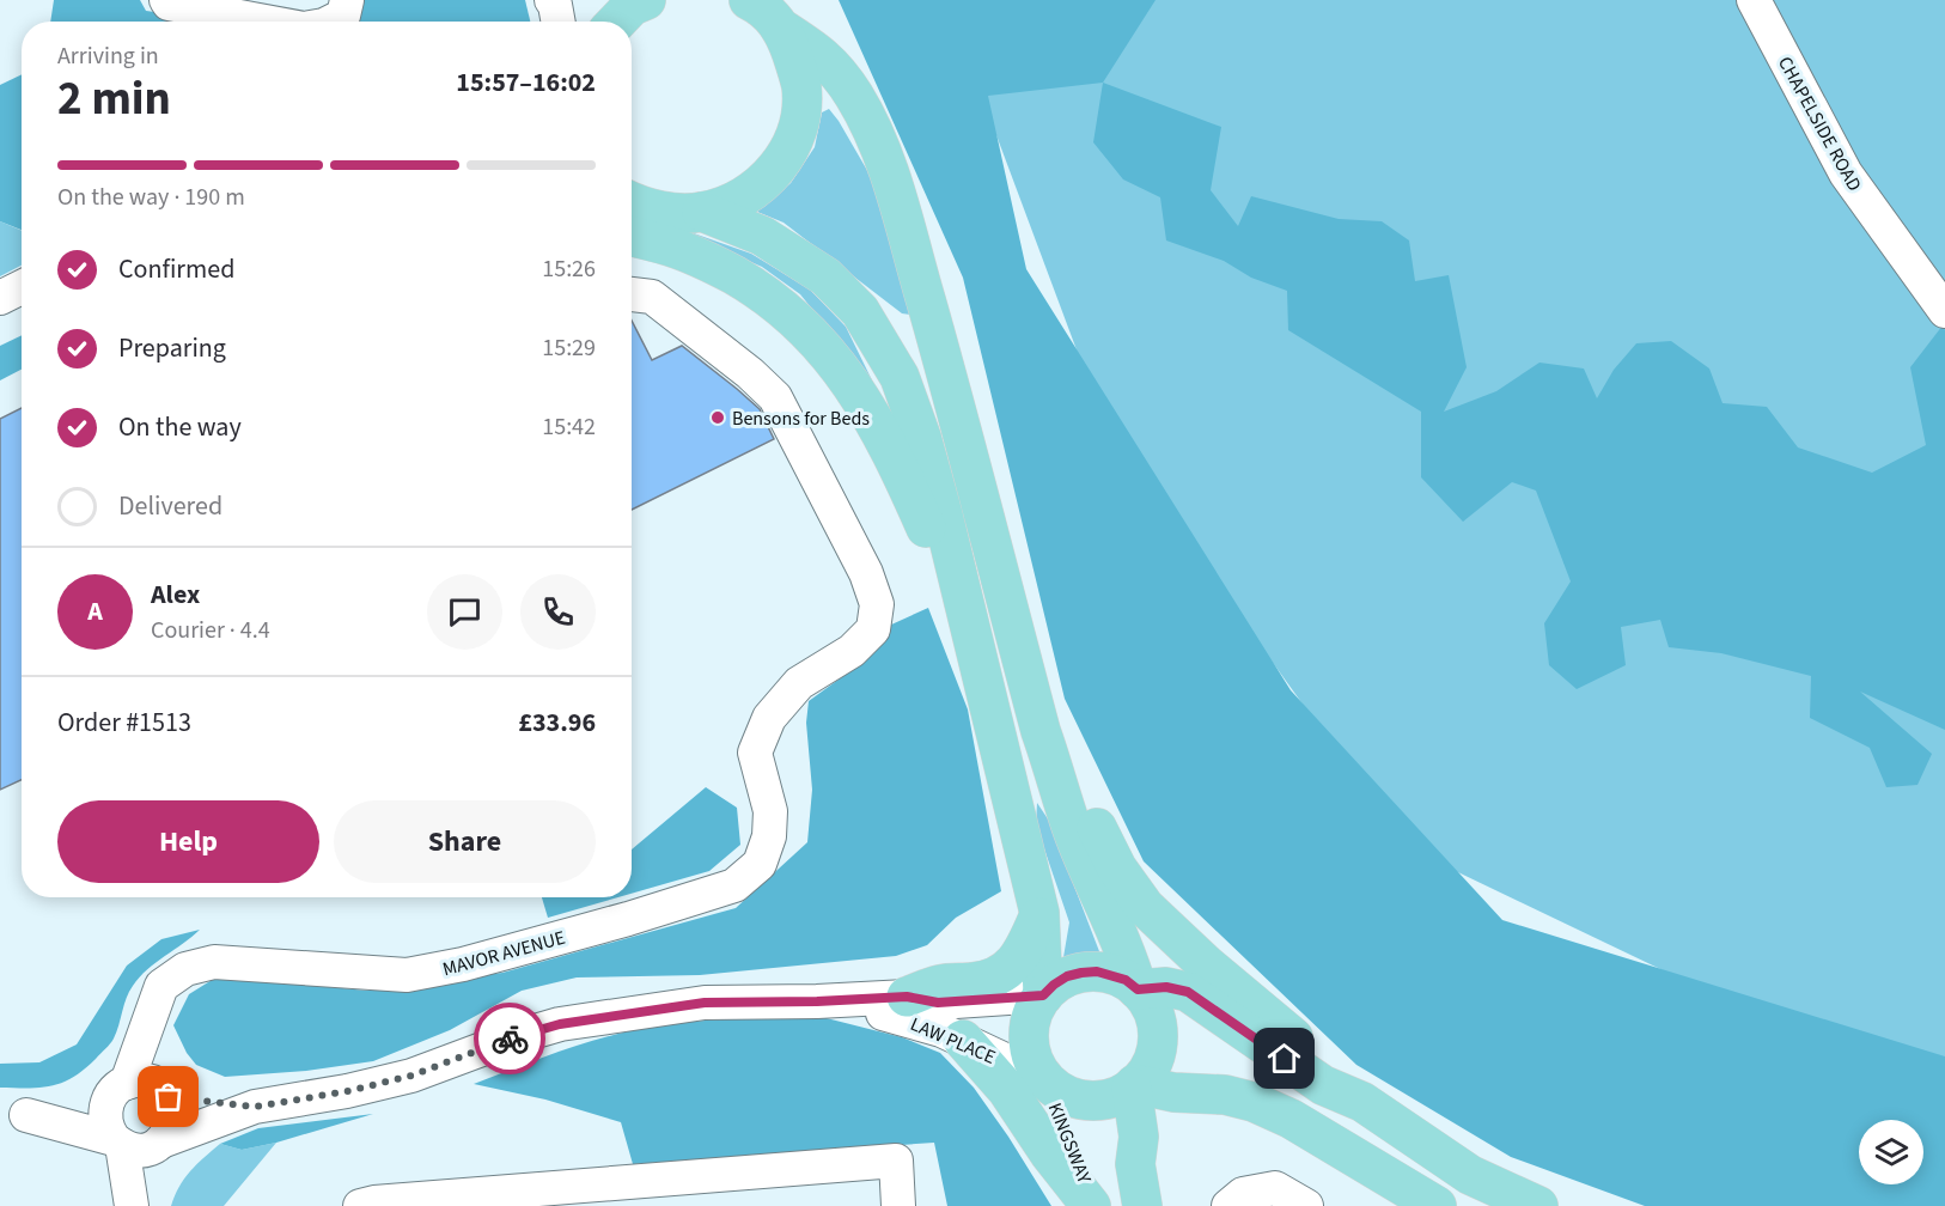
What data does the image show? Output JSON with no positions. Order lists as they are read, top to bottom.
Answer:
{
  "streets": {
    "main road": ["KINGSWAY"],
    "street": ["CHAPELSIDE ROAD", "MAVOR AVENUE", "LAW PLACE"]
  },
  "crossings": [
    ["MAVOR AVENUE", "LAW PLACE"],
    ["LAW PLACE", "KINGSWAY"]
  ],
  "places": ["Bensons for Beds"],
  "page": {
    "heading": ["2 min", "Arriving in", "15:57–16:02"],
    "panel": [
      "Alex",
      "Courier · 4.4",
      "Order #1513",
      "£33.96"
    ],
    "bar": "On the way · 190 m",
    "list": [
      ["Confirmed", "15:26"],
      ["Preparing", "15:29"],
      ["On the way", "15:42"],
      "Delivered"
    ],
    "round": "A",
    "buttons": ["Help", "Share"]
  }
}
